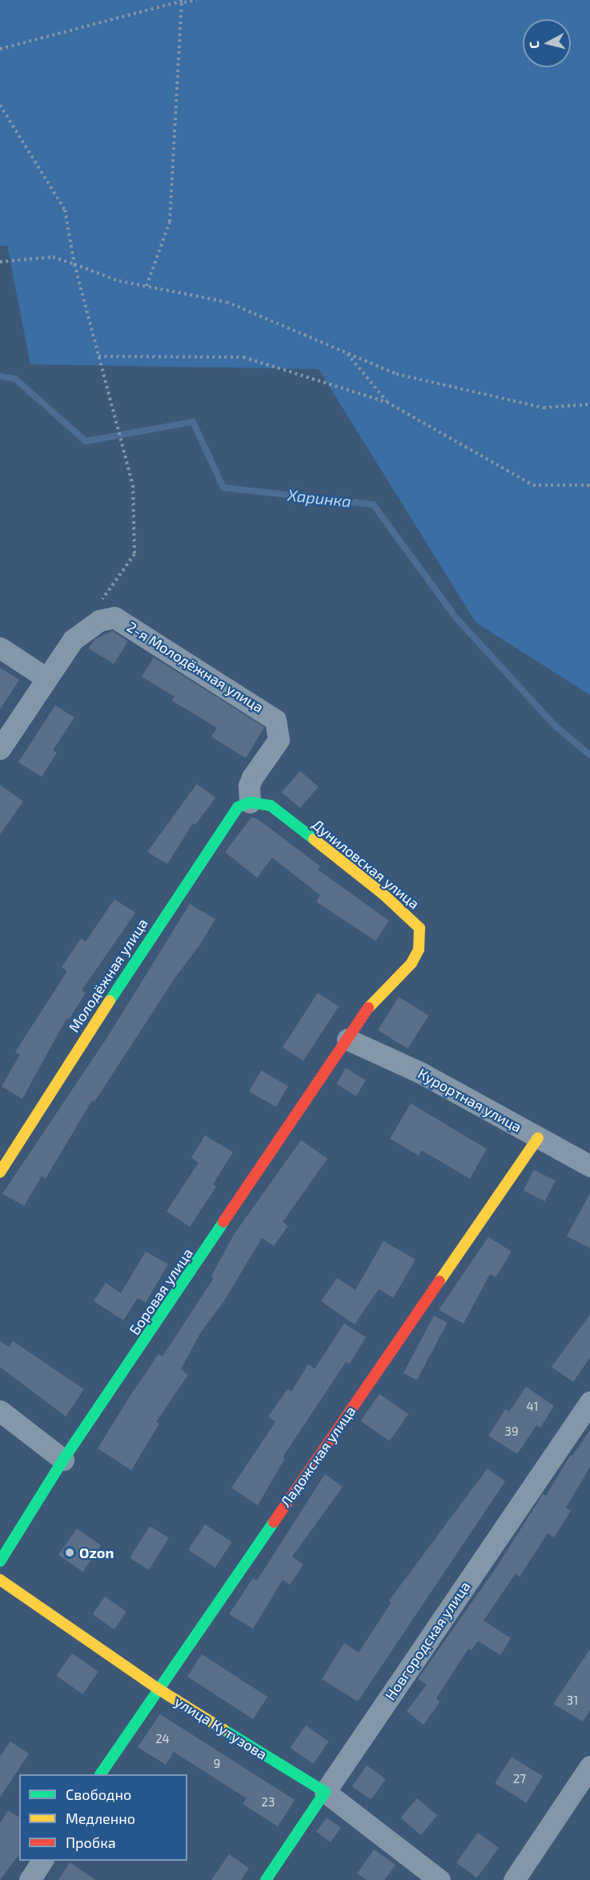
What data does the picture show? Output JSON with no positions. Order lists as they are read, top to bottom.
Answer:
{
  "streets": {
    "street": [
      "2-я Молодёжная улица",
      "Дуниловская улица",
      "Молодёжная улица",
      "Курортная улица",
      "Боровая улица",
      "Ладожская улица",
      "Новгородская улица",
      "улица Кутузова"
    ]
  },
  "crossings": [
    ["2-я Молодёжная улица", "Дуниловская улица"],
    ["2-я Молодёжная улица", "Молодёжная улица"],
    ["Дуниловская улица", "Молодёжная улица"],
    ["Дуниловская улица", "Курортная улица"],
    ["Дуниловская улица", "Боровая улица"],
    ["Курортная улица", "Боровая улица"],
    ["Курортная улица", "Ладожская улица"],
    ["Ладожская улица", "улица Кутузова"],
    ["Новгородская улица", "улица Кутузова"]
  ],
  "water": ["Харинка"],
  "places": ["Ozon"],
  "house_numbers": [
    "41",
    "39",
    "31",
    "24",
    "9",
    "27",
    "23"
  ],
  "legend": ["Свободно", "Медленно", "Пробка"],
  "north": "left"
}
